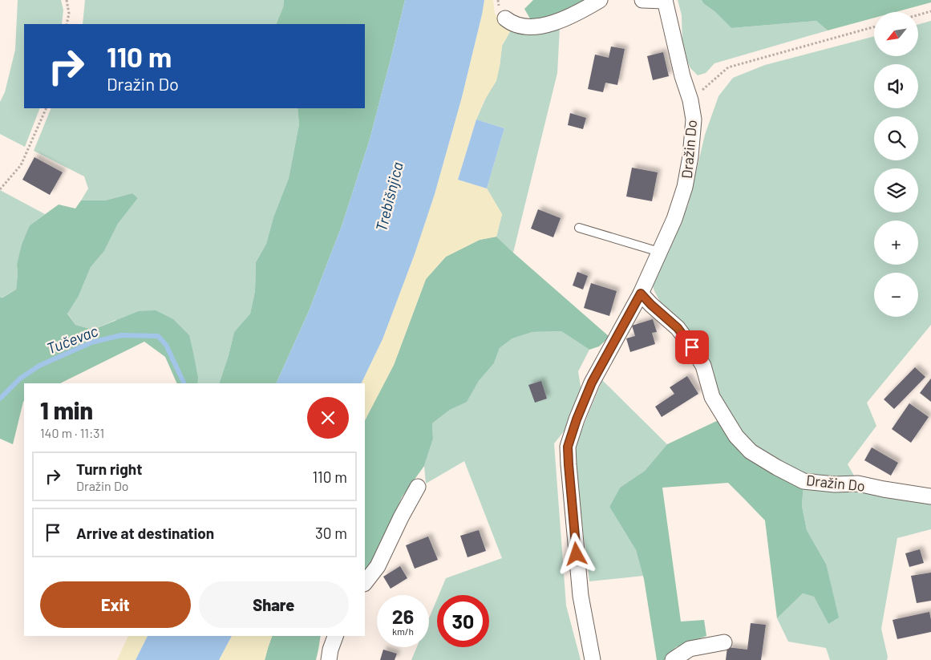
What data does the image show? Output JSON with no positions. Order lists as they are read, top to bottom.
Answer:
{
  "streets": {
    "street": ["Dražin Do"]
  },
  "water": ["Trebišnjica", "Tučevac"],
  "north": "bottom left",
  "page": {
    "map_buttons": ["+", "−"],
    "turn": ["110 m", "Dražin Do"],
    "heading": ["1 min", "140 m · 11:31"],
    "list": [
      {
        "name": "Turn right",
        "note": "Dražin Do",
        "value": "110 m"
      },
      {
        "name": "Arrive at destination",
        "value": "30 m"
      }
    ],
    "buttons": ["Exit", "Share"],
    "speed": "26 km/h",
    "limit": "30"
  }
}
